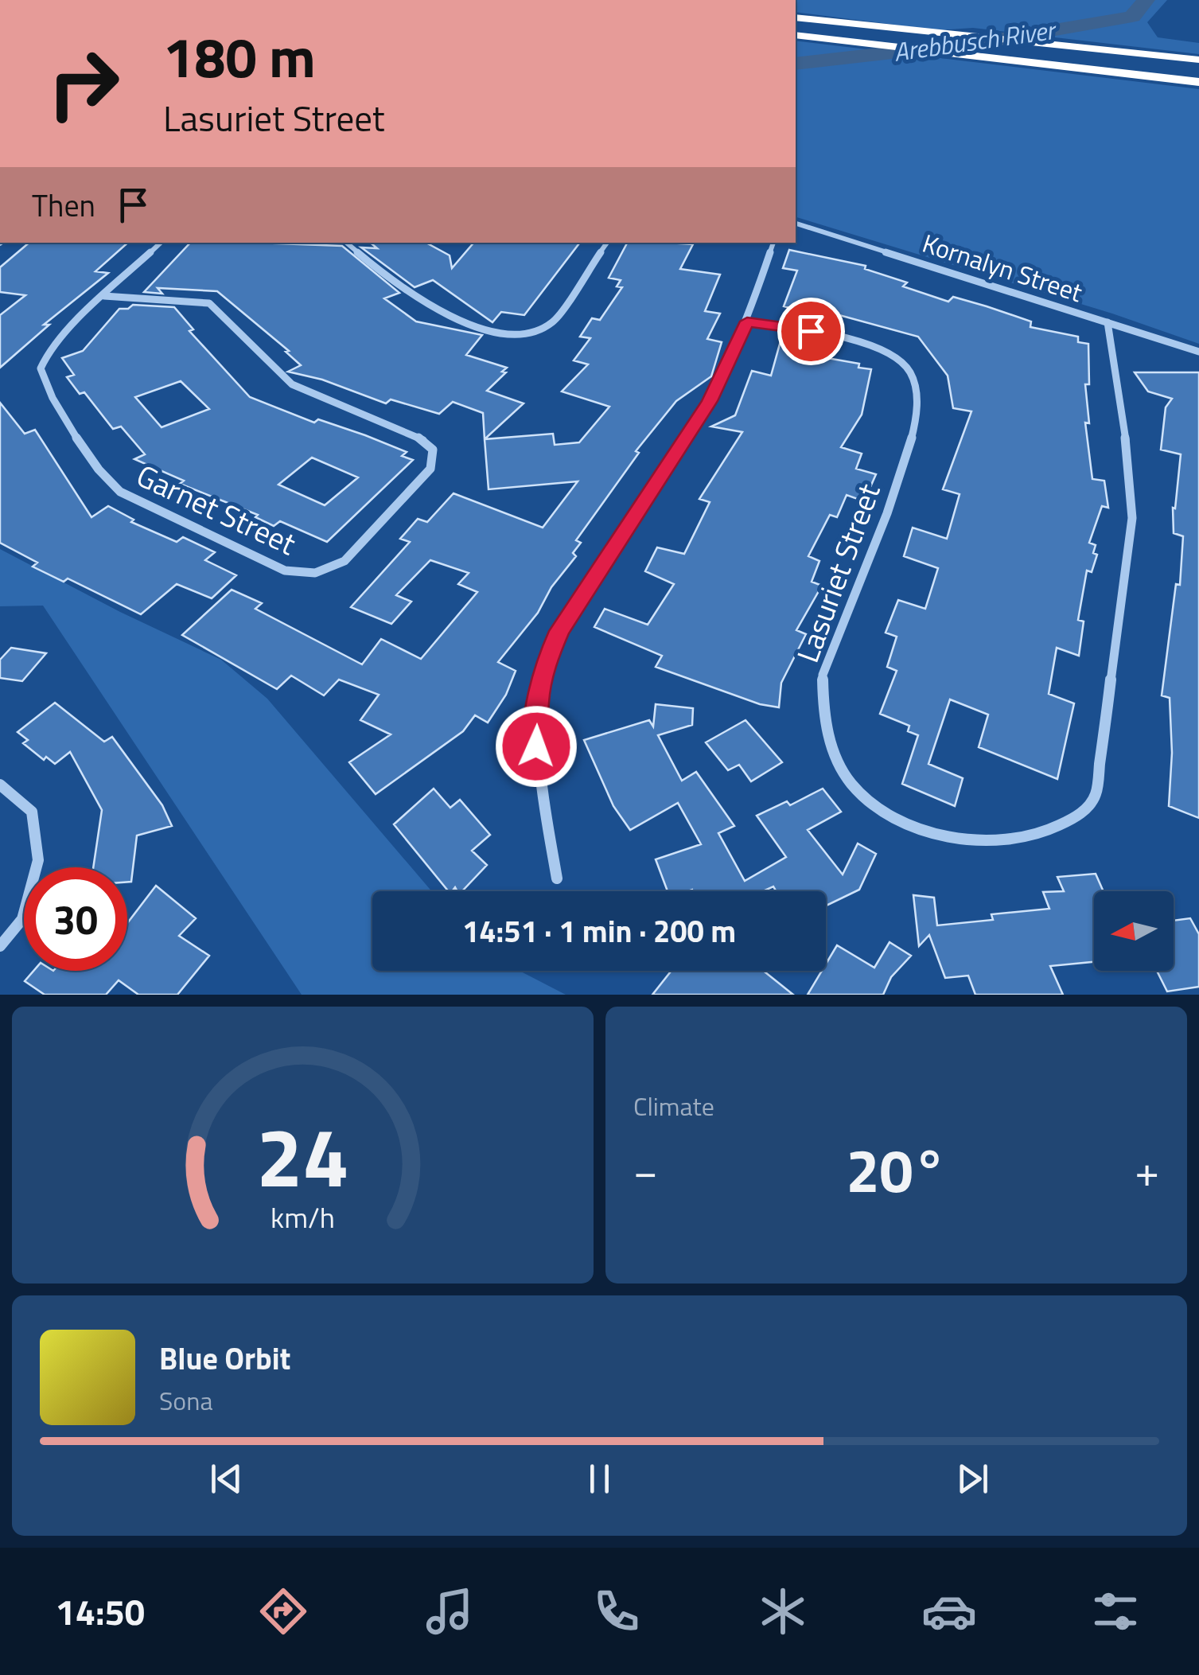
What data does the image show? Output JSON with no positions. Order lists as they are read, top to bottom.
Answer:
{
  "streets": {
    "street": ["Kornalyn Street", "Garnet Street", "Lasuriet Street"]
  },
  "crossings": [
    ["Kornalyn Street", "Lasuriet Street"]
  ],
  "water": ["Arebbusch River"],
  "north": "left",
  "page": {
    "turn": ["180 m", "Lasuriet Street"],
    "then": "Then",
    "limit": "30",
    "trip": "14:51 · 1 min · 200 m",
    "tile": "Climate",
    "heat": ["−", "20°", "+"],
    "song": ["Blue Orbit", "Sona"],
    "tabs": "14:50",
    "gauge": ["24", "km/h"]
  }
}
